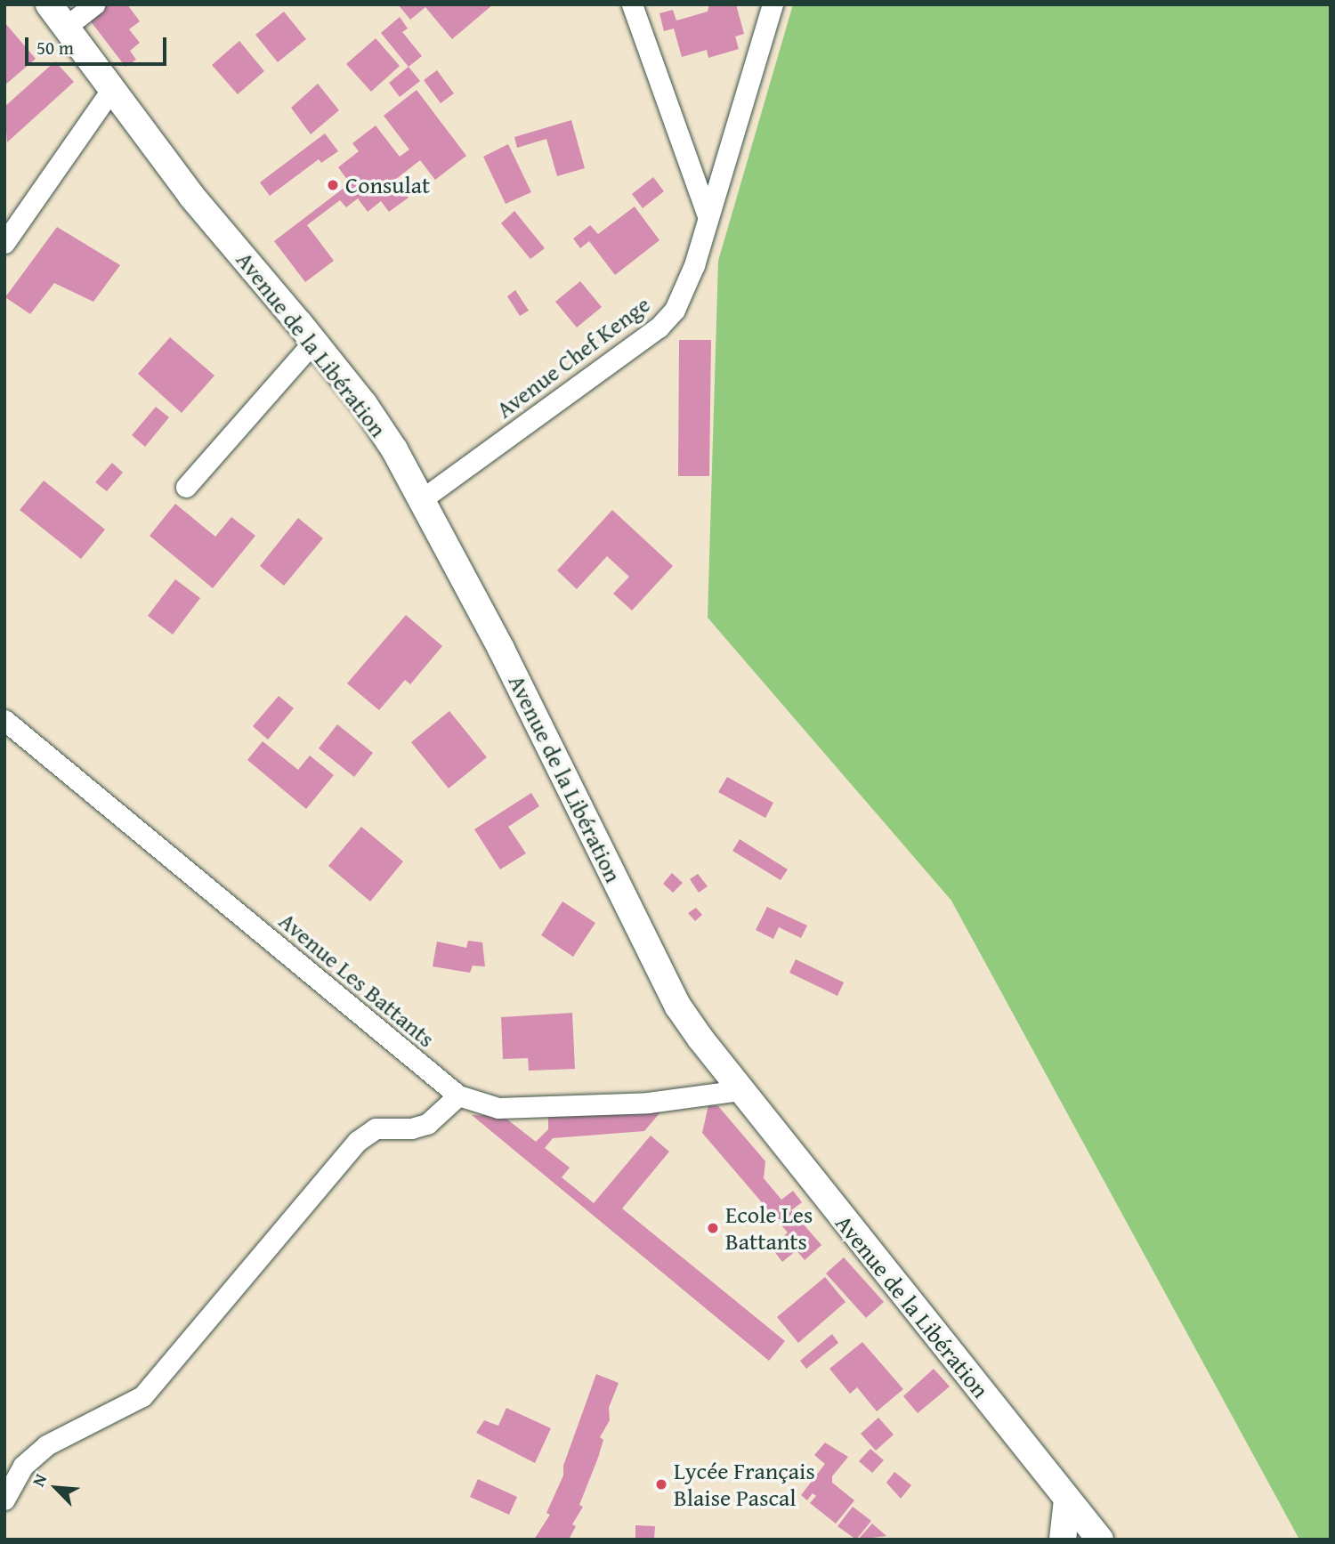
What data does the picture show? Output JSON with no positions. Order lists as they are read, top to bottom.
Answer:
{
  "streets": {
    "street": ["Avenue de la Libération", "Avenue Chef Kenge", "Avenue Les Battants"]
  },
  "crossings": [
    ["Avenue de la Libération", "Avenue Chef Kenge"],
    ["Avenue de la Libération", "Avenue Les Battants"]
  ],
  "places": ["Consulat", "Ecole Les Battants", "Lycée Français Blaise Pascal"],
  "scale_bar": "50 m",
  "north": "top left"
}
